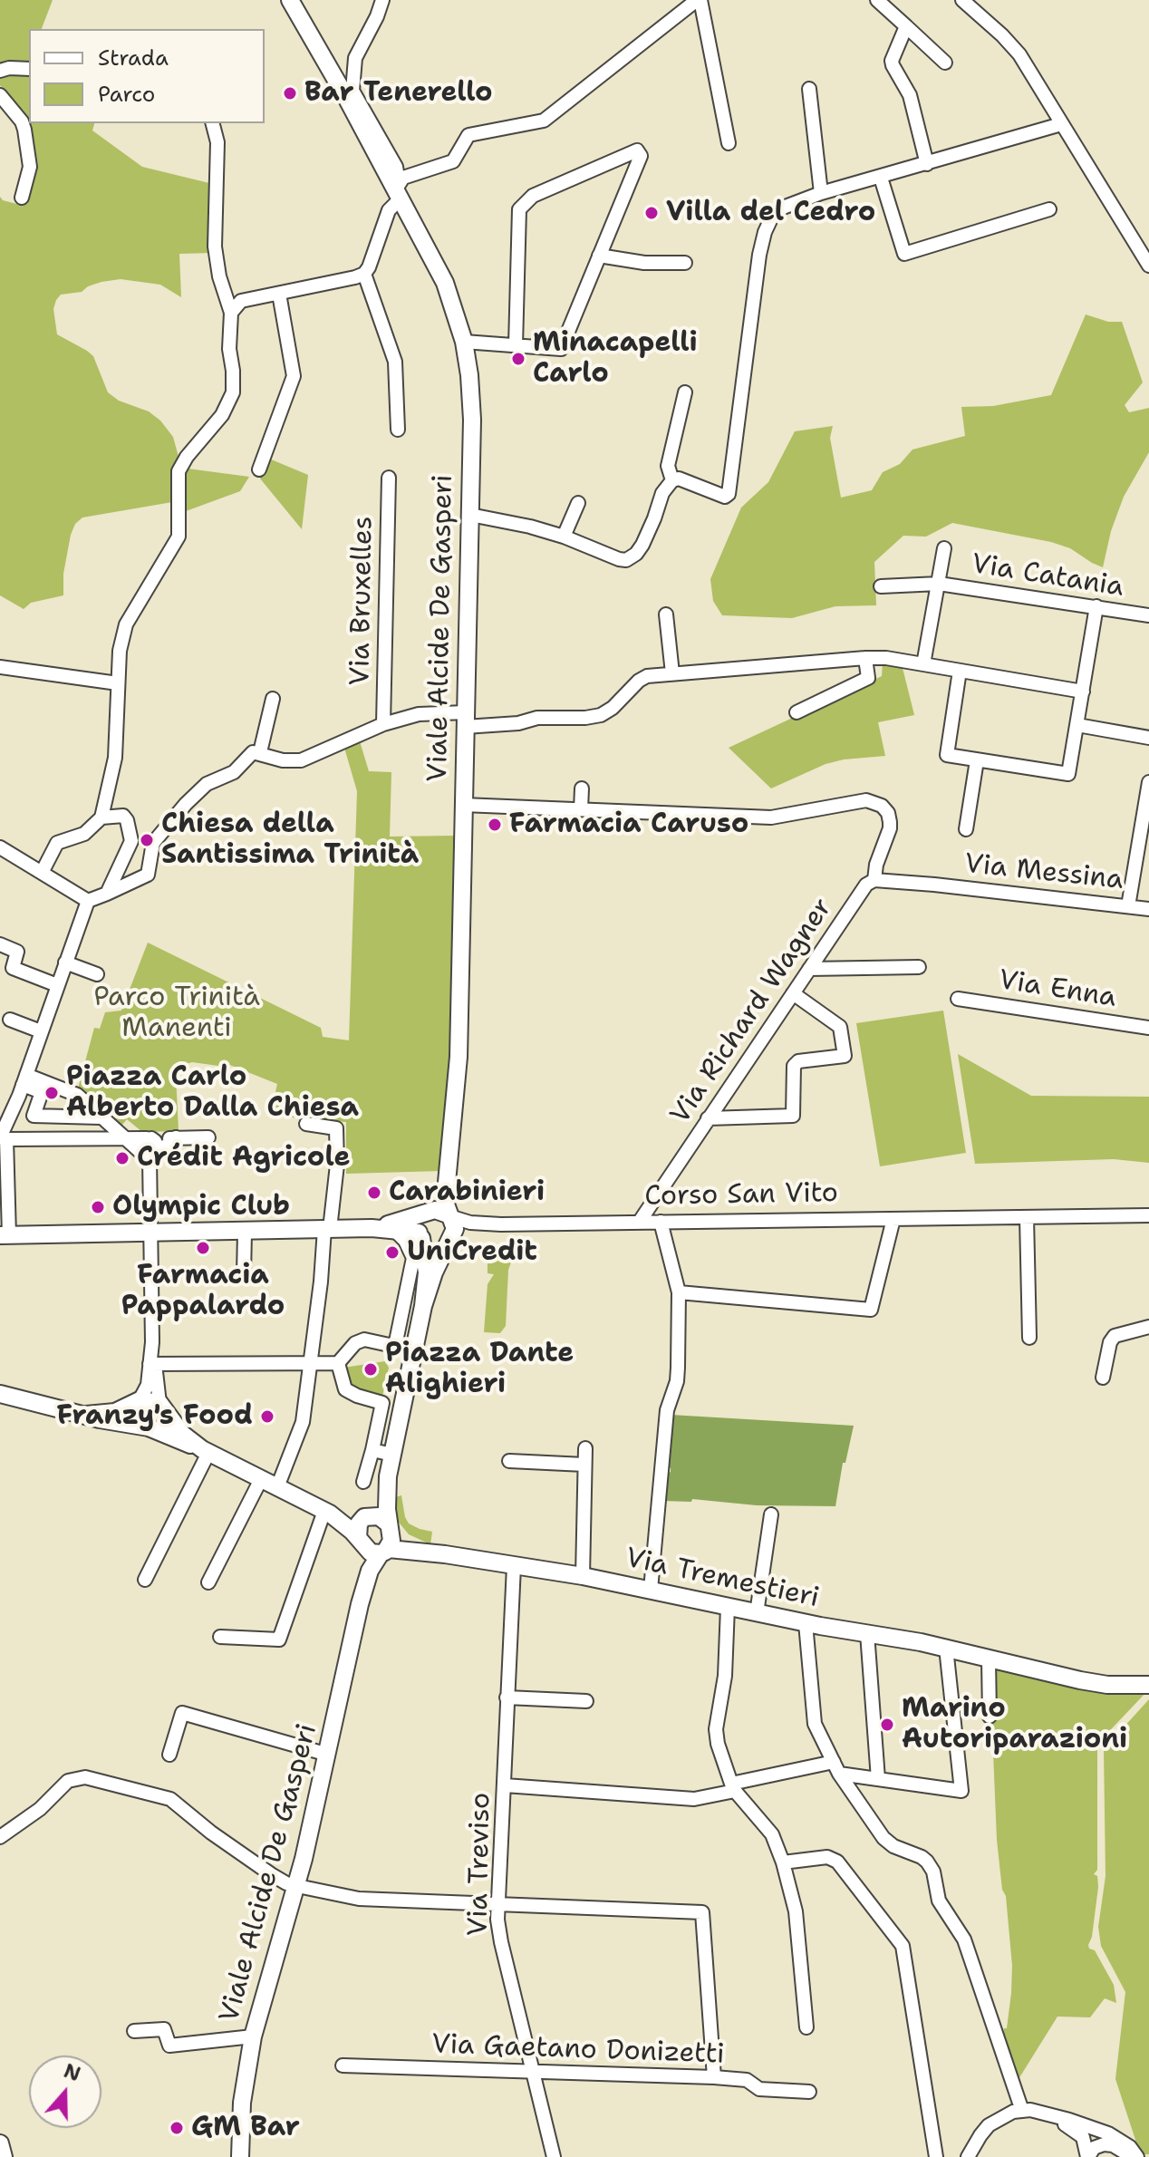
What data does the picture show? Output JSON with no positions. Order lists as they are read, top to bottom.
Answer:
{
  "streets": {
    "main road": ["Viale Alcide De Gasperi", "Via Tremestieri"],
    "street": [
      "Via Catania",
      "Via Bruxelles",
      "Via Messina",
      "Via Enna",
      "Via Richard Wagner",
      "Corso San Vito",
      "Via Treviso",
      "Via Gaetano Donizetti"
    ]
  },
  "crossings": [
    ["Via Messina", "Via Richard Wagner"],
    ["Via Richard Wagner", "Corso San Vito"],
    ["Via Tremestieri", "Via Treviso"],
    ["Via Treviso", "Via Gaetano Donizetti"]
  ],
  "parks": ["Parco Trinità Manenti"],
  "places": [
    "Bar Tenerello",
    "Villa del Cedro",
    "Minacapelli Carlo",
    "Farmacia Caruso",
    "Chiesa della Santissima Trinità",
    "Piazza Carlo Alberto Dalla Chiesa",
    "Crédit Agricole",
    "Carabinieri",
    "Olympic Club",
    "Farmacia Pappalardo",
    "UniCredit",
    "Piazza Dante Alighieri",
    "Franzy's Food",
    "Marino Autoriparazioni",
    "GM Bar"
  ],
  "legend": ["Strada", "Parco"],
  "north": "top"
}
